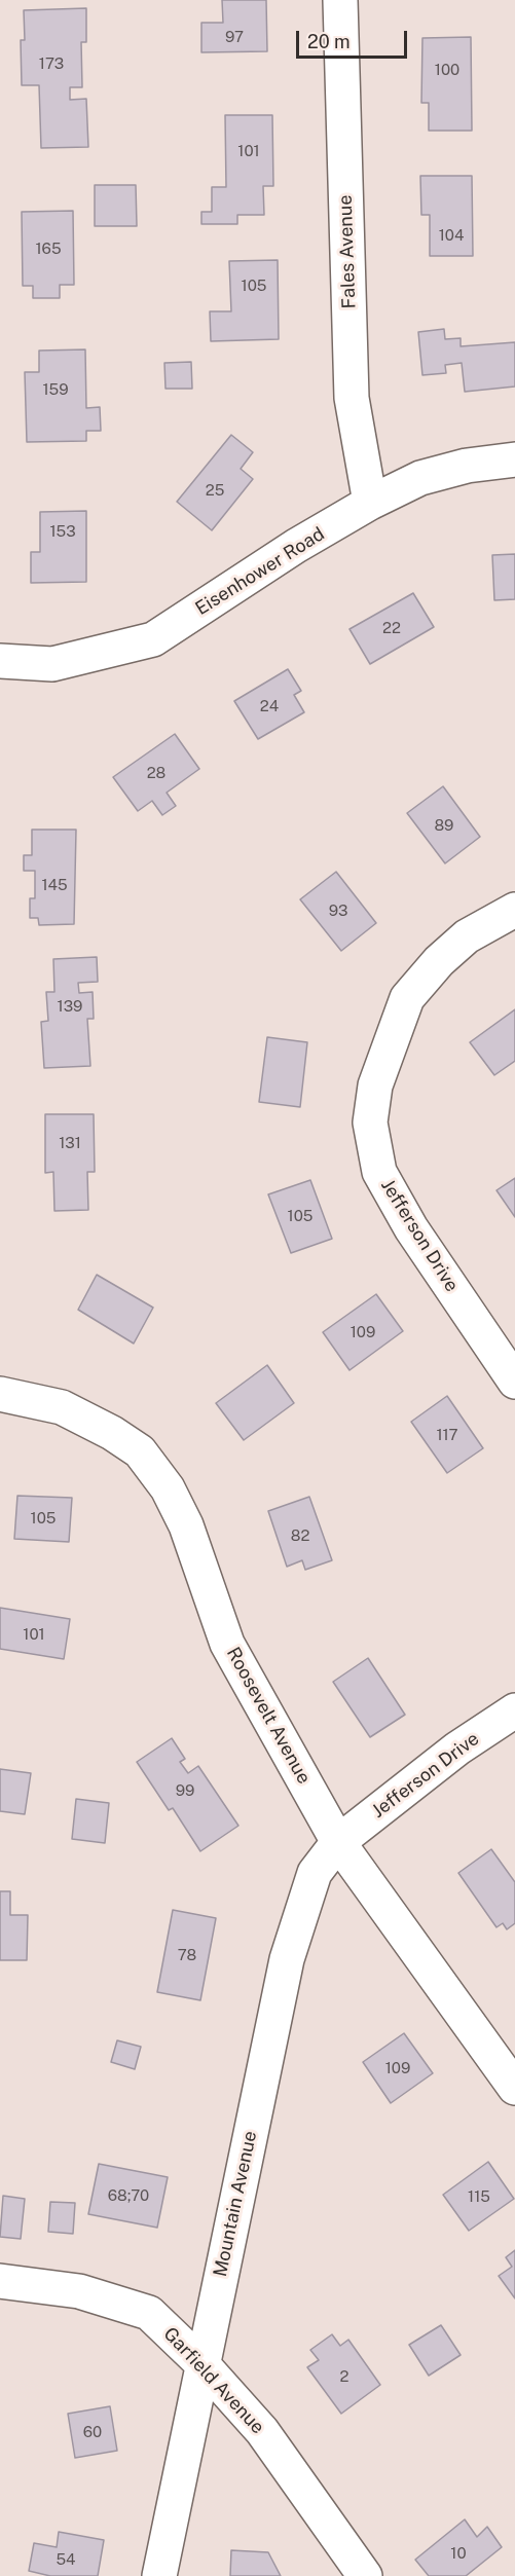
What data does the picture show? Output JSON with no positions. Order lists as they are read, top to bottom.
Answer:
{
  "streets": {
    "street": [
      "Fales Avenue",
      "Eisenhower Road",
      "Jefferson Drive",
      "Roosevelt Avenue",
      "Mountain Avenue",
      "Garfield Avenue"
    ]
  },
  "crossings": [
    ["Fales Avenue", "Eisenhower Road"],
    ["Jefferson Drive", "Roosevelt Avenue"],
    ["Jefferson Drive", "Mountain Avenue"],
    ["Roosevelt Avenue", "Mountain Avenue"],
    ["Mountain Avenue", "Garfield Avenue"]
  ],
  "house_numbers": [
    "97",
    "173",
    "100",
    "101",
    "104",
    "165",
    "105",
    "159",
    "25",
    "153",
    "22",
    "24",
    "28",
    "89",
    "145",
    "93",
    "139",
    "131",
    "105",
    "109",
    "117",
    "105",
    "82",
    "101",
    "99",
    "78",
    "109",
    "68;70",
    "115",
    "2",
    "60",
    "10",
    "54"
  ],
  "scale_bar": "20 m"
}
